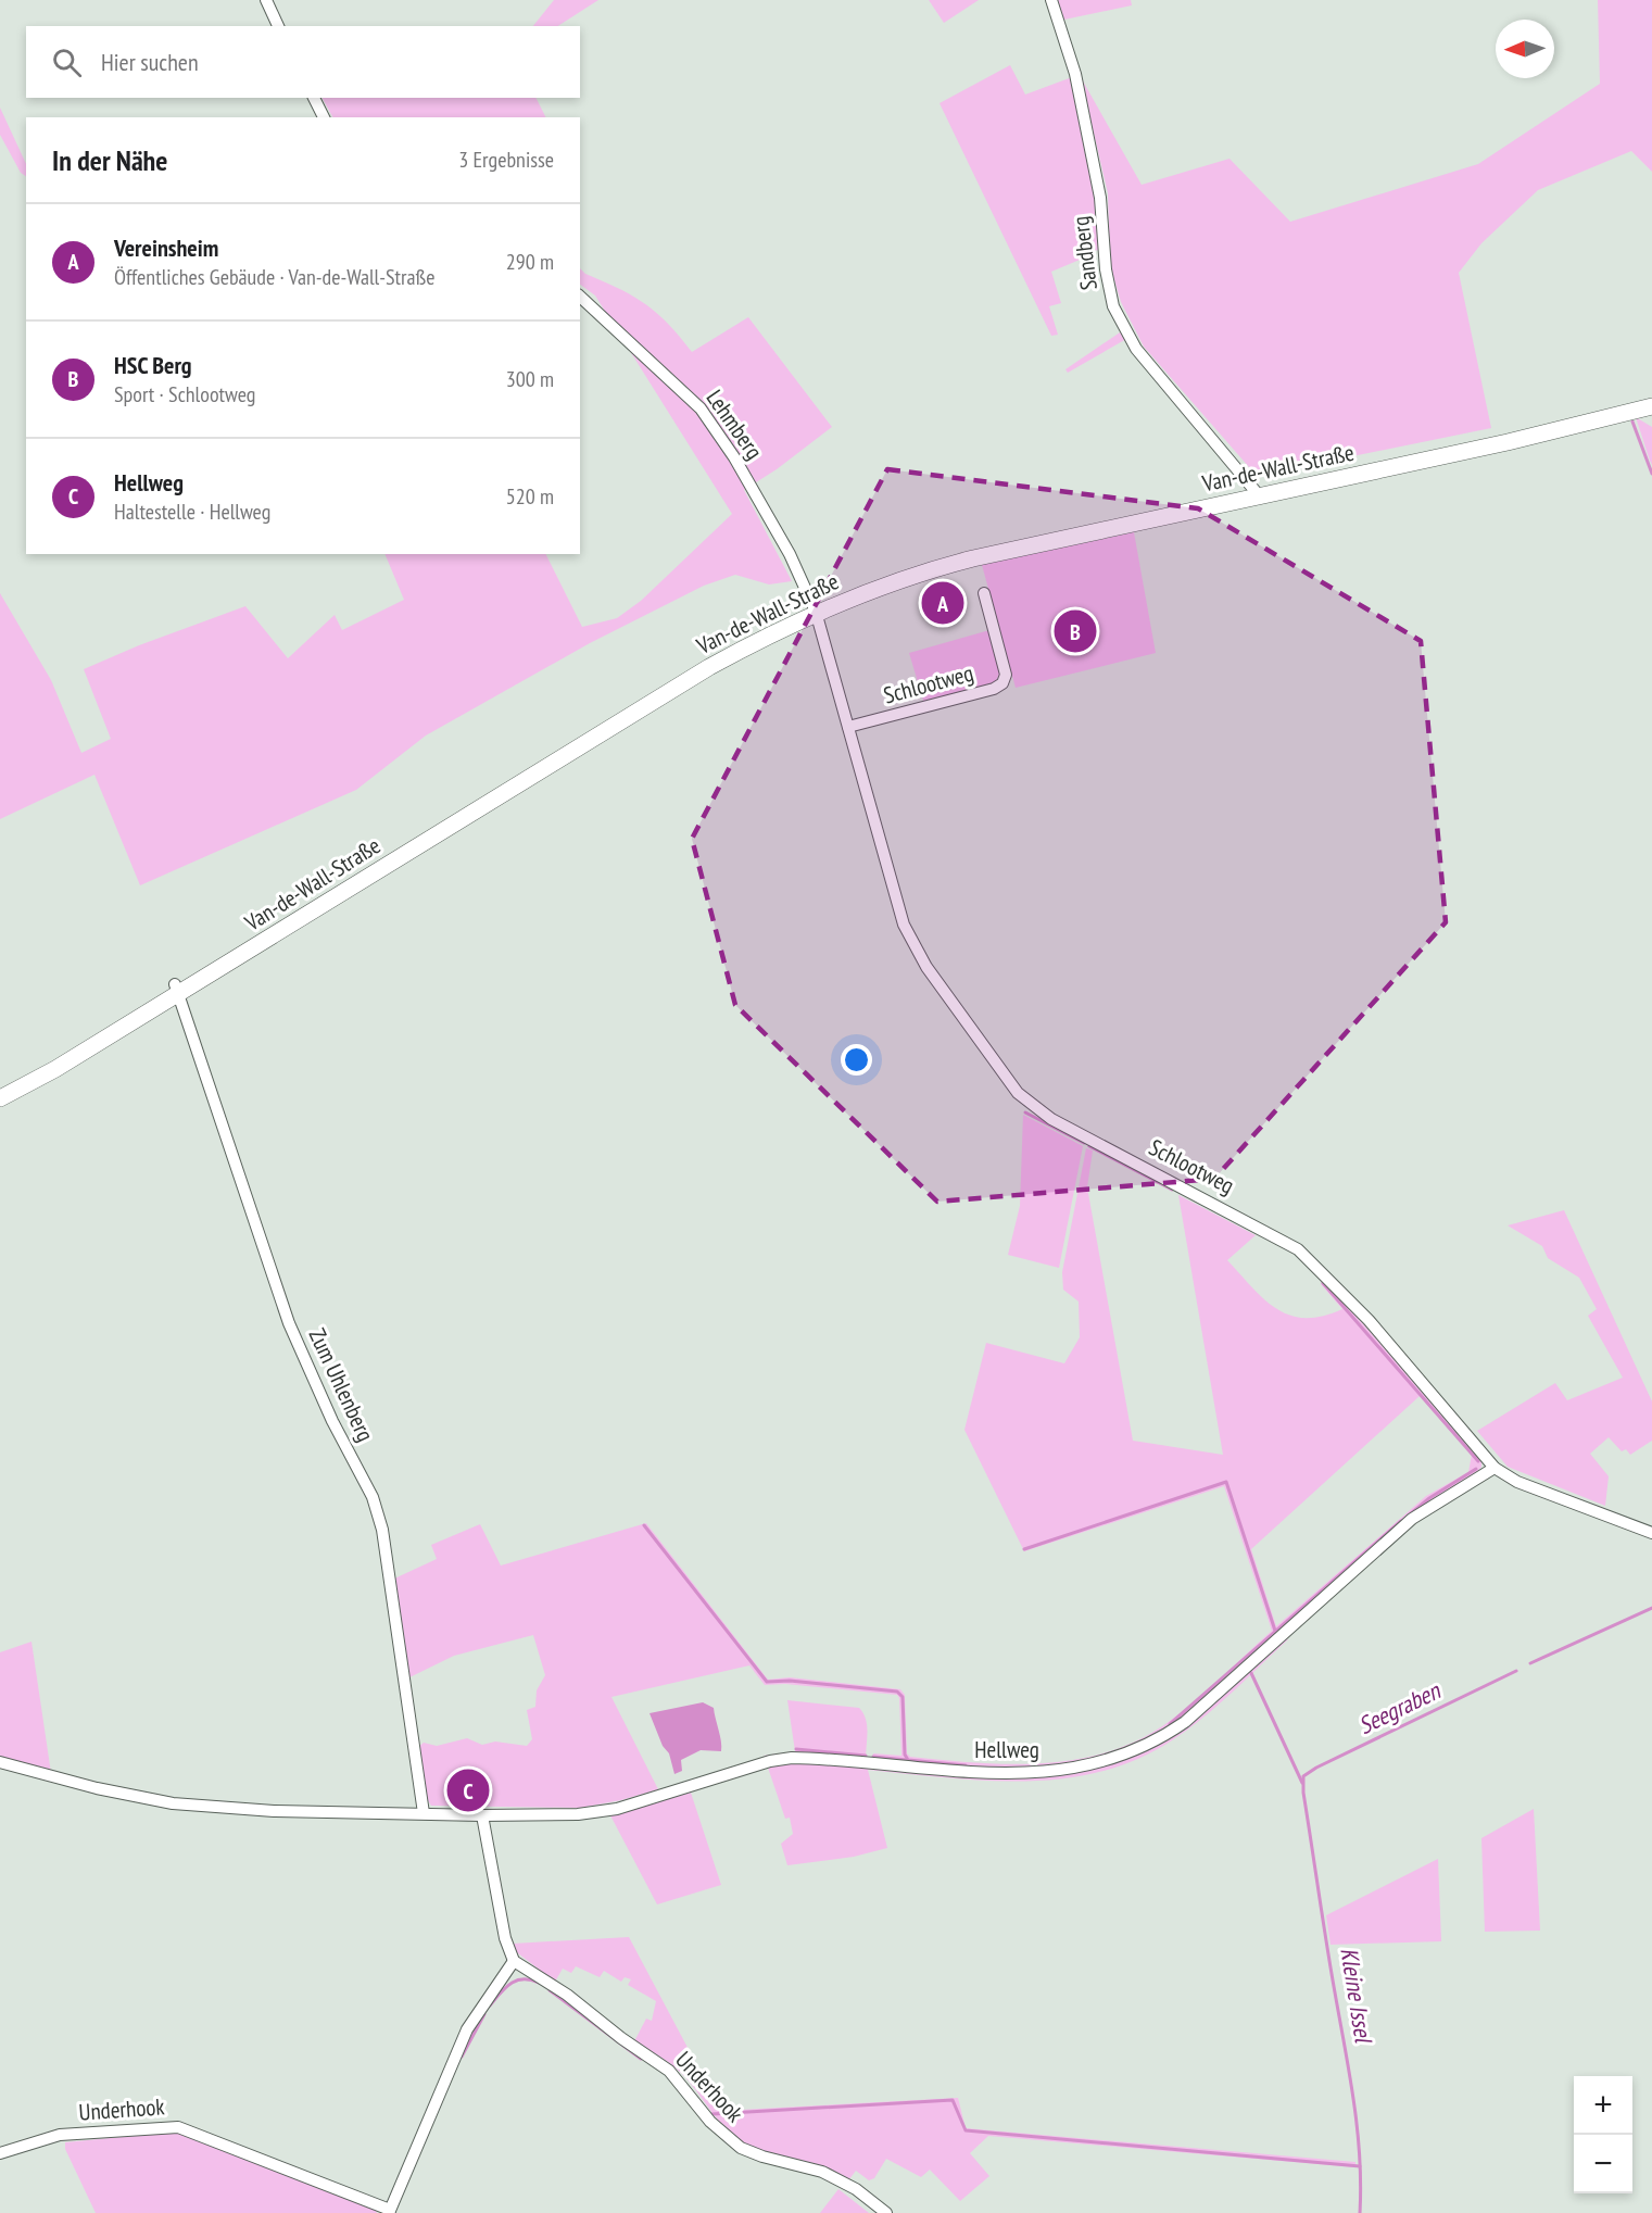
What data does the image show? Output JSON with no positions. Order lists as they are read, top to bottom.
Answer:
{
  "streets": {
    "main road": ["Van-de-Wall-Straße"],
    "street": [
      "Sandberg",
      "Lehmberg",
      "Schlootweg",
      "Zum Uhlenberg",
      "Hellweg",
      "Underhook"
    ]
  },
  "crossings": [
    ["Sandberg", "Van-de-Wall-Straße"],
    ["Lehmberg", "Van-de-Wall-Straße"],
    ["Lehmberg", "Schlootweg"],
    ["Van-de-Wall-Straße", "Schlootweg"],
    ["Van-de-Wall-Straße", "Zum Uhlenberg"],
    ["Schlootweg", "Hellweg"],
    ["Zum Uhlenberg", "Hellweg"]
  ],
  "water": ["Seegraben", "Kleine Issel"],
  "north": "left",
  "page": {
    "search": "Hier suchen",
    "heading": ["In der Nähe", "3 Ergebnisse"],
    "list": [
      {
        "mark": "A",
        "name": "Vereinsheim",
        "note": "Öffentliches Gebäude · Van-de-Wall-Straße",
        "value": "290 m"
      },
      {
        "mark": "B",
        "name": "HSC Berg",
        "note": "Sport · Schlootweg",
        "value": "300 m"
      },
      {
        "mark": "C",
        "name": "Hellweg",
        "note": "Haltestelle · Hellweg",
        "value": "520 m"
      }
    ],
    "pins": ["A", "B", "C"],
    "map_buttons": ["+", "−"]
  }
}
